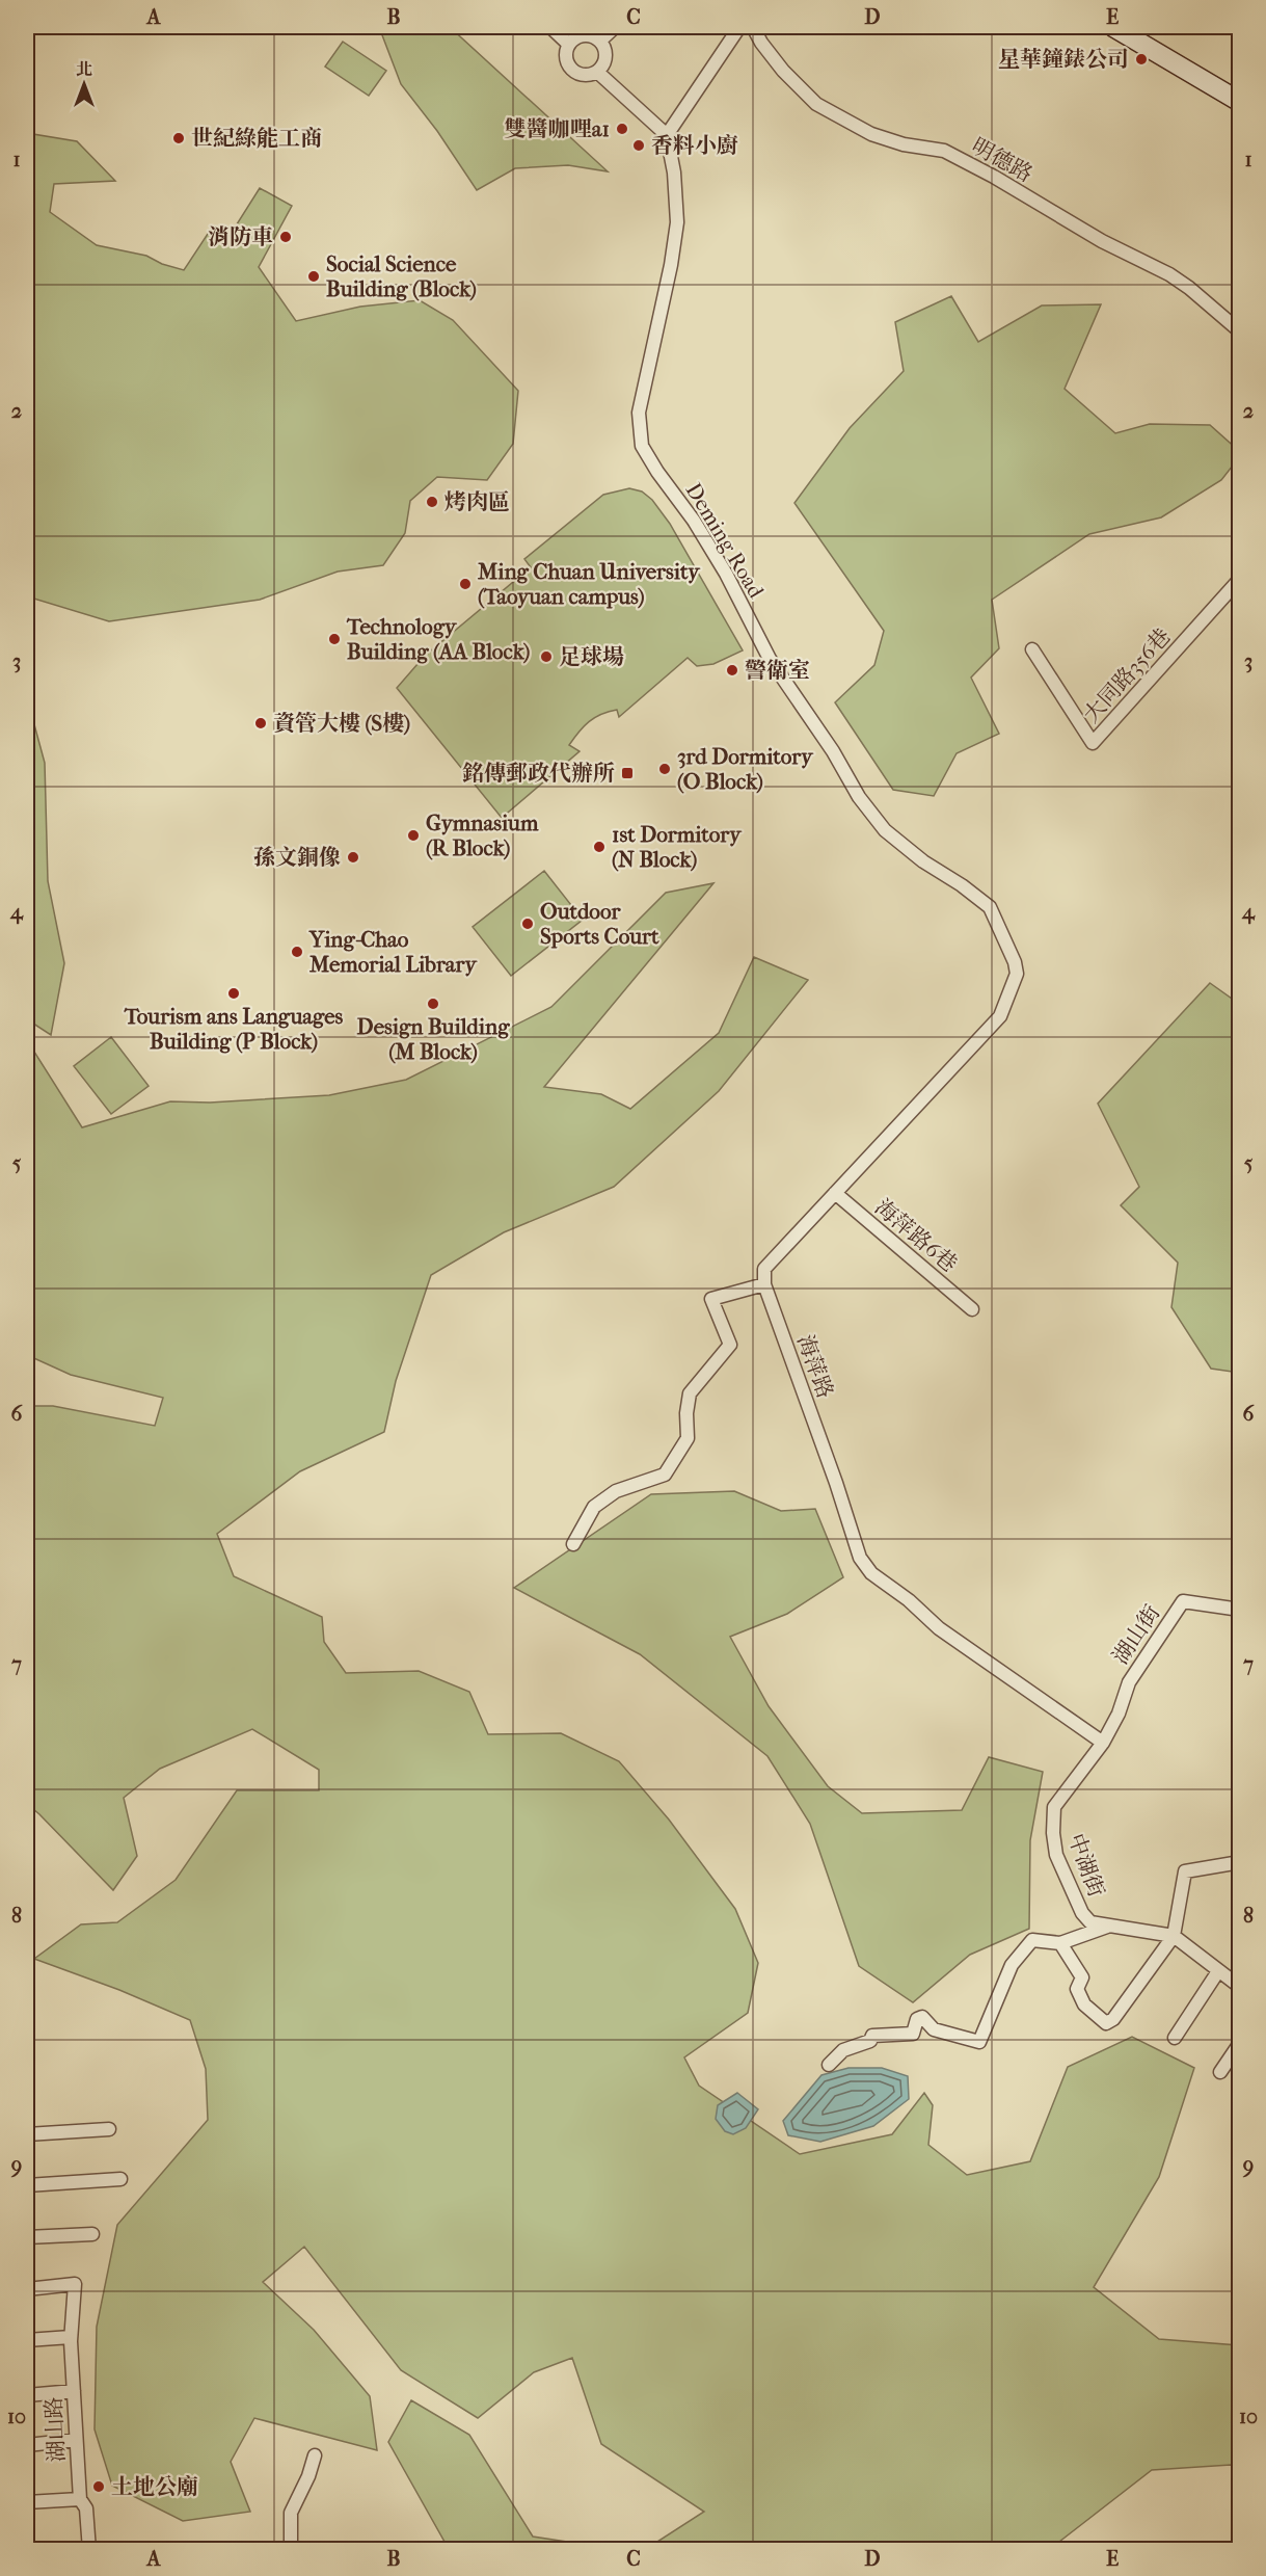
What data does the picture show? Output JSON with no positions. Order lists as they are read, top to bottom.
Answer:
{
  "streets": {
    "street": [
      "明德路",
      "Deming Road",
      "大同路356巷",
      "海萍路6巷",
      "海萍路",
      "湖山街",
      "中湖街",
      "湖山路"
    ]
  },
  "crossings": [
    ["Deming Road", "海萍路6巷"],
    ["海萍路", "湖山街"],
    ["海萍路", "中湖街"],
    ["湖山街", "中湖街"]
  ],
  "places": {
    "other": [
      "星華鐘錶公司",
      "雙醬咖哩a1",
      "世紀綠能工商",
      "香料小廚",
      "消防車",
      "Social Science Building (Block)",
      "烤肉區",
      "Ming Chuan University (Taoyuan campus)",
      "Technology Building (AA Block)",
      "足球場",
      "警衛室",
      "資管大樓 (S樓)",
      "3rd Dormitory (O Block)",
      "Gymnasium (R Block)",
      "1st Dormitory (N Block)",
      "孫文銅像",
      "Outdoor Sports Court",
      "Ying-Chao Memorial Library",
      "Tourism ans Languages Building (P Block)",
      "Design Building (M Block)",
      "土地公廟"
    ],
    "transit": ["銘傳郵政代辦所"]
  },
  "north": "top",
  "grid": {
    "columns": [
      "A",
      "B",
      "C",
      "D",
      "E"
    ],
    "rows": [
      "1",
      "2",
      "3",
      "4",
      "5",
      "6",
      "7",
      "8",
      "9",
      "10"
    ]
  }
}
